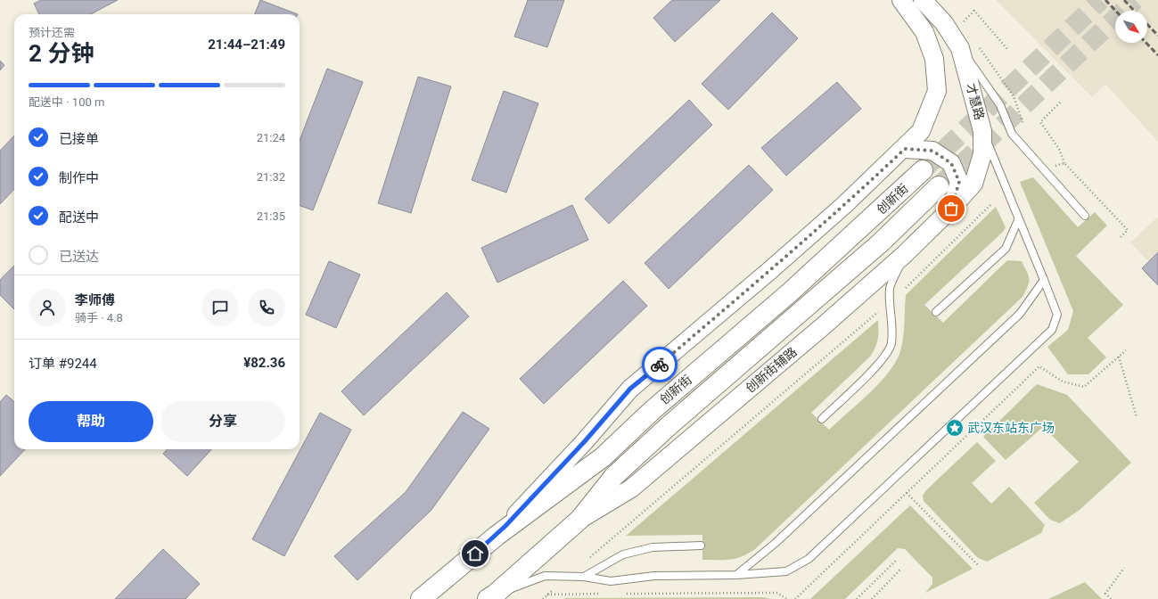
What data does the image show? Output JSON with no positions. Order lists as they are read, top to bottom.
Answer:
{
  "streets": {
    "main road": ["创新街"],
    "street": ["才慧路", "创新街辅路"]
  },
  "crossings": [
    ["才慧路", "创新街辅路"],
    ["创新街", "创新街辅路"]
  ],
  "places": {
    "place": ["武汉东站东广场"]
  },
  "north": "bottom right",
  "page": {
    "heading": ["2 分钟", "预计还需", "21:44–21:49"],
    "panel": [
      "李师傅",
      "骑手 · 4.8",
      "订单 #9244",
      "¥82.36"
    ],
    "bar": "配送中 · 100 m",
    "list": [
      ["已接单", "21:24"],
      ["制作中", "21:32"],
      ["配送中", "21:35"],
      "已送达"
    ],
    "buttons": ["帮助", "分享"]
  }
}
